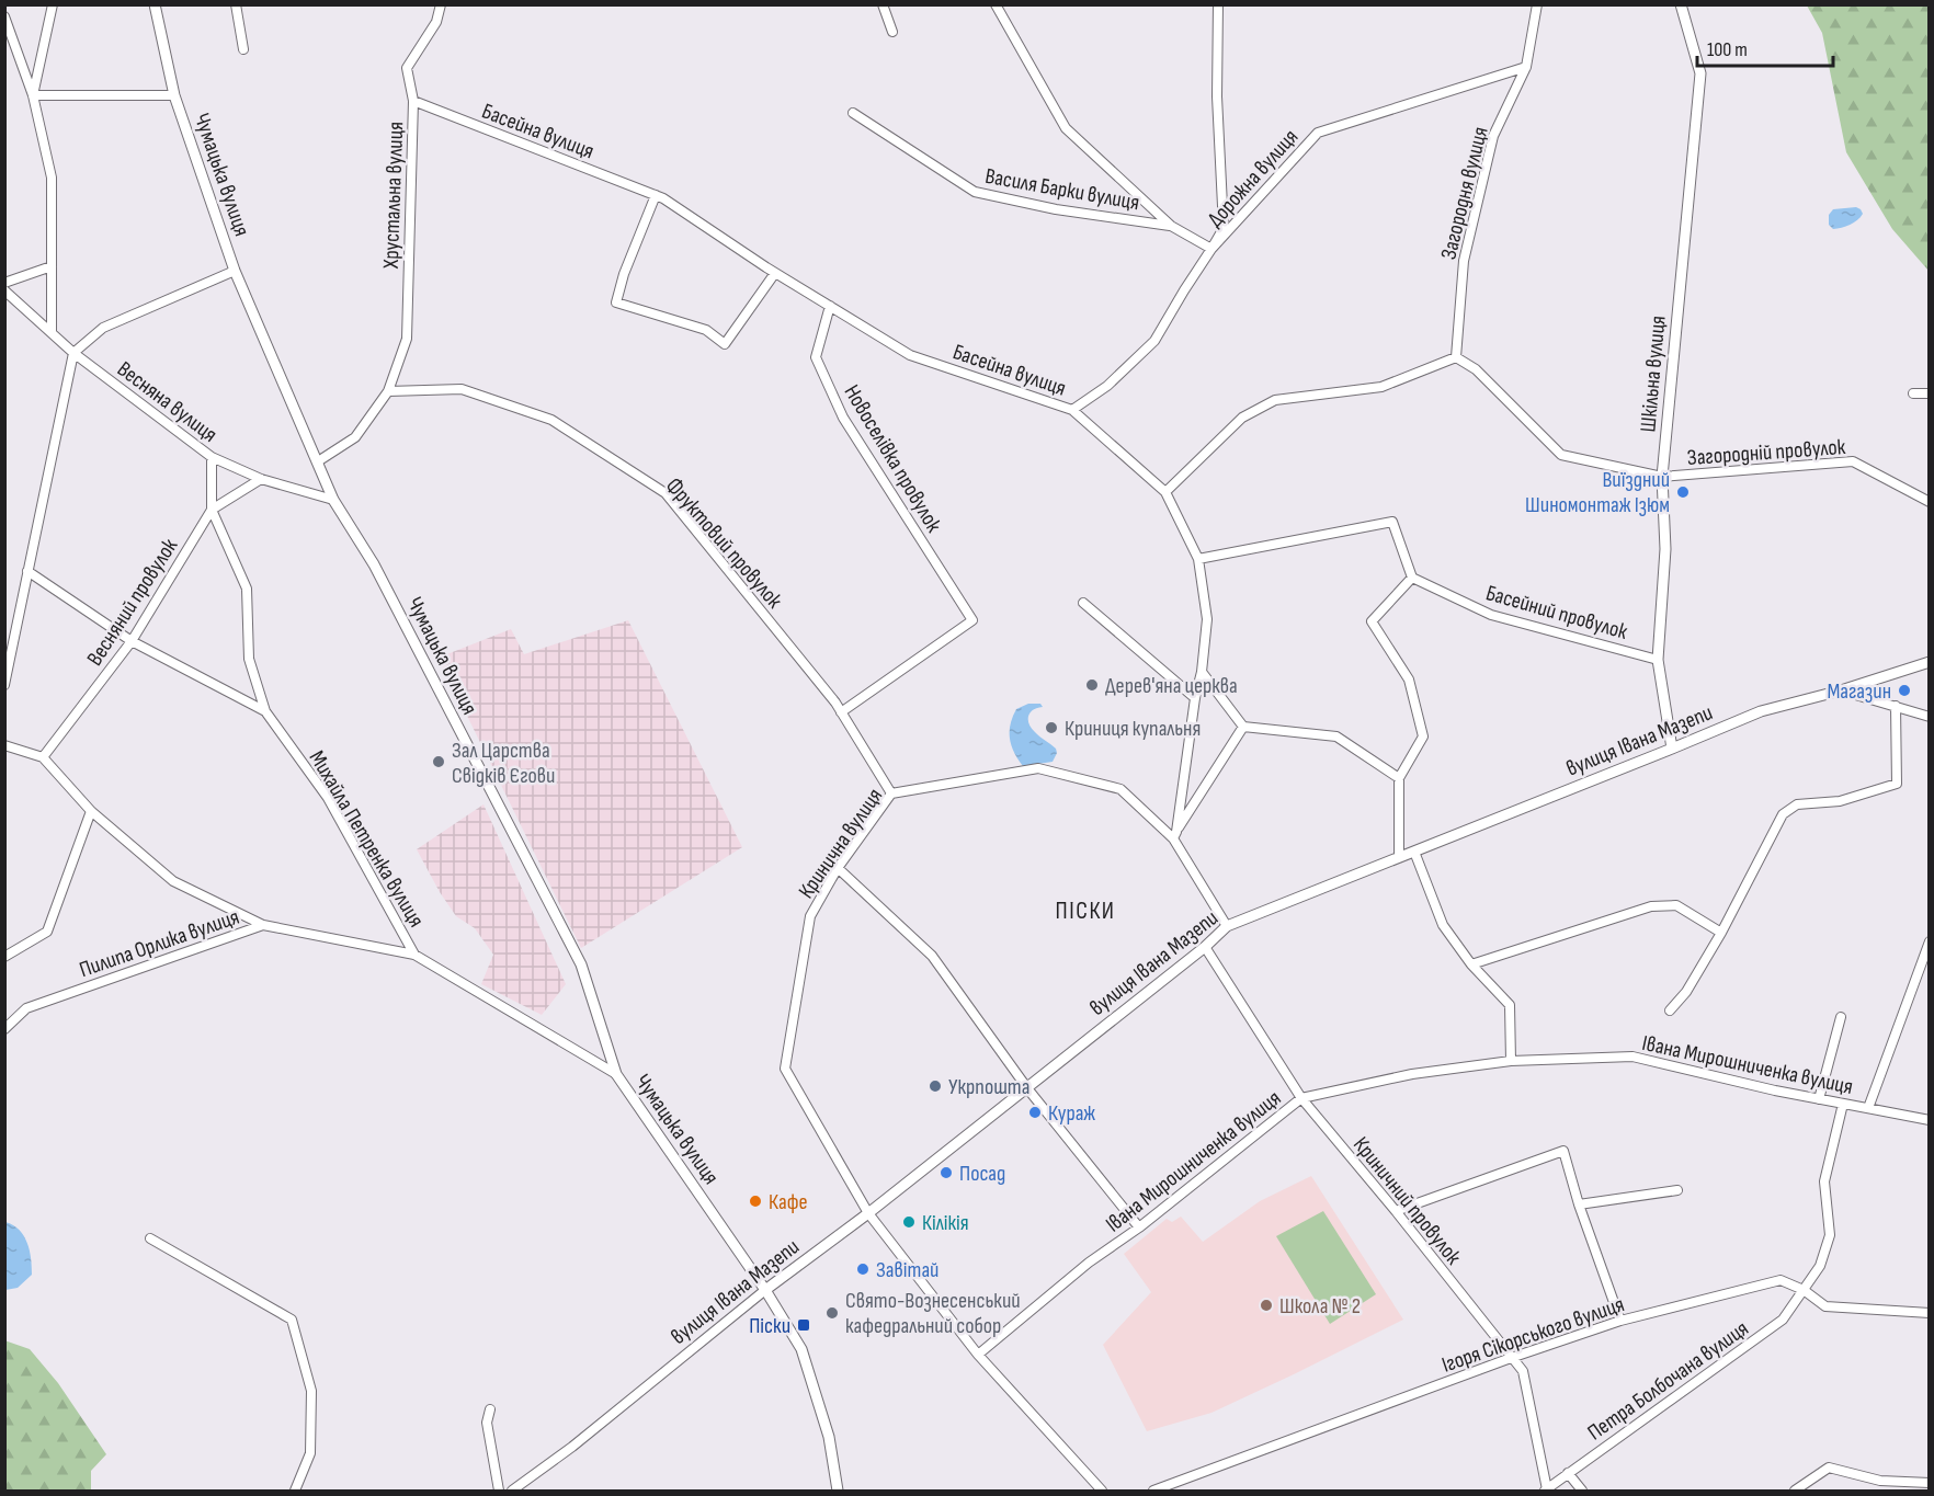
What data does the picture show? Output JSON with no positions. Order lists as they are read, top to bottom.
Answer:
{
  "streets": {
    "street": [
      "Басейна вулиця",
      "Чумацька вулиця",
      "Дорожна вулиця",
      "Василя Барки вулиця",
      "Загородня вулиця",
      "Хрустальна вулиця",
      "Шкільна вулиця",
      "Весняна вулиця",
      "Загородній провулок",
      "Новоселівка провулок",
      "Фруктовий провулок",
      "Весняний провулок",
      "Басейний провулок",
      "вулиця Івана Мазепи",
      "Михайла Петренка вулиця",
      "Кринична вулиця",
      "Пилипа Орлика вулиця",
      "Івана Мирошниченка вулиця",
      "Криничний провулок",
      "Ігоря Сікорського вулиця",
      "Петра Болбочана вулиця"
    ]
  },
  "crossings": [
    ["Басейна вулиця", "Дорожна вулиця"],
    ["Басейна вулиця", "Хрустальна вулиця"],
    ["Басейна вулиця", "Новоселівка провулок"],
    ["Басейна вулиця", "Кринична вулиця"],
    ["Чумацька вулиця", "Хрустальна вулиця"],
    ["Чумацька вулиця", "Весняна вулиця"],
    ["Чумацька вулиця", "вулиця Івана Мазепи"],
    ["Чумацька вулиця", "Пилипа Орлика вулиця"],
    ["Дорожна вулиця", "Загородня вулиця"],
    ["Загородня вулиця", "Загородній провулок"],
    ["Хрустальна вулиця", "Фруктовий провулок"],
    ["Шкільна вулиця", "Загородній провулок"],
    ["Шкільна вулиця", "Басейний провулок"],
    ["Шкільна вулиця", "вулиця Івана Мазепи"],
    ["Весняна вулиця", "Весняний провулок"],
    ["Новоселівка провулок", "Фруктовий провулок"],
    ["Фруктовий провулок", "Кринична вулиця"],
    ["Весняний провулок", "Михайла Петренка вулиця"],
    ["вулиця Івана Мазепи", "Кринична вулиця"],
    ["вулиця Івана Мазепи", "Криничний провулок"],
    ["Михайла Петренка вулиця", "Пилипа Орлика вулиця"],
    ["Івана Мирошниченка вулиця", "Криничний провулок"],
    ["Івана Мирошниченка вулиця", "Петра Болбочана вулиця"],
    ["Криничний провулок", "Ігоря Сікорського вулиця"],
    ["Криничний провулок", "Петра Болбочана вулиця"],
    ["Ігоря Сікорського вулиця", "Петра Болбочана вулиця"]
  ],
  "districts": ["ПІСКИ"],
  "places": {
    "other": [
      "Виїздний Шиномонтаж Ізюм",
      "Дерев'яна церква",
      "Магазин",
      "Криниця купальня",
      "Зал Царства Свідків Єгови",
      "Укрпошта",
      "Кураж",
      "Посад",
      "Кафе",
      "Кілікія",
      "Завітай",
      "Школа № 2",
      "Свято-Вознесенський кафедральний собор"
    ],
    "transit": ["Піски"]
  },
  "scale_bar": "100 m"
}
